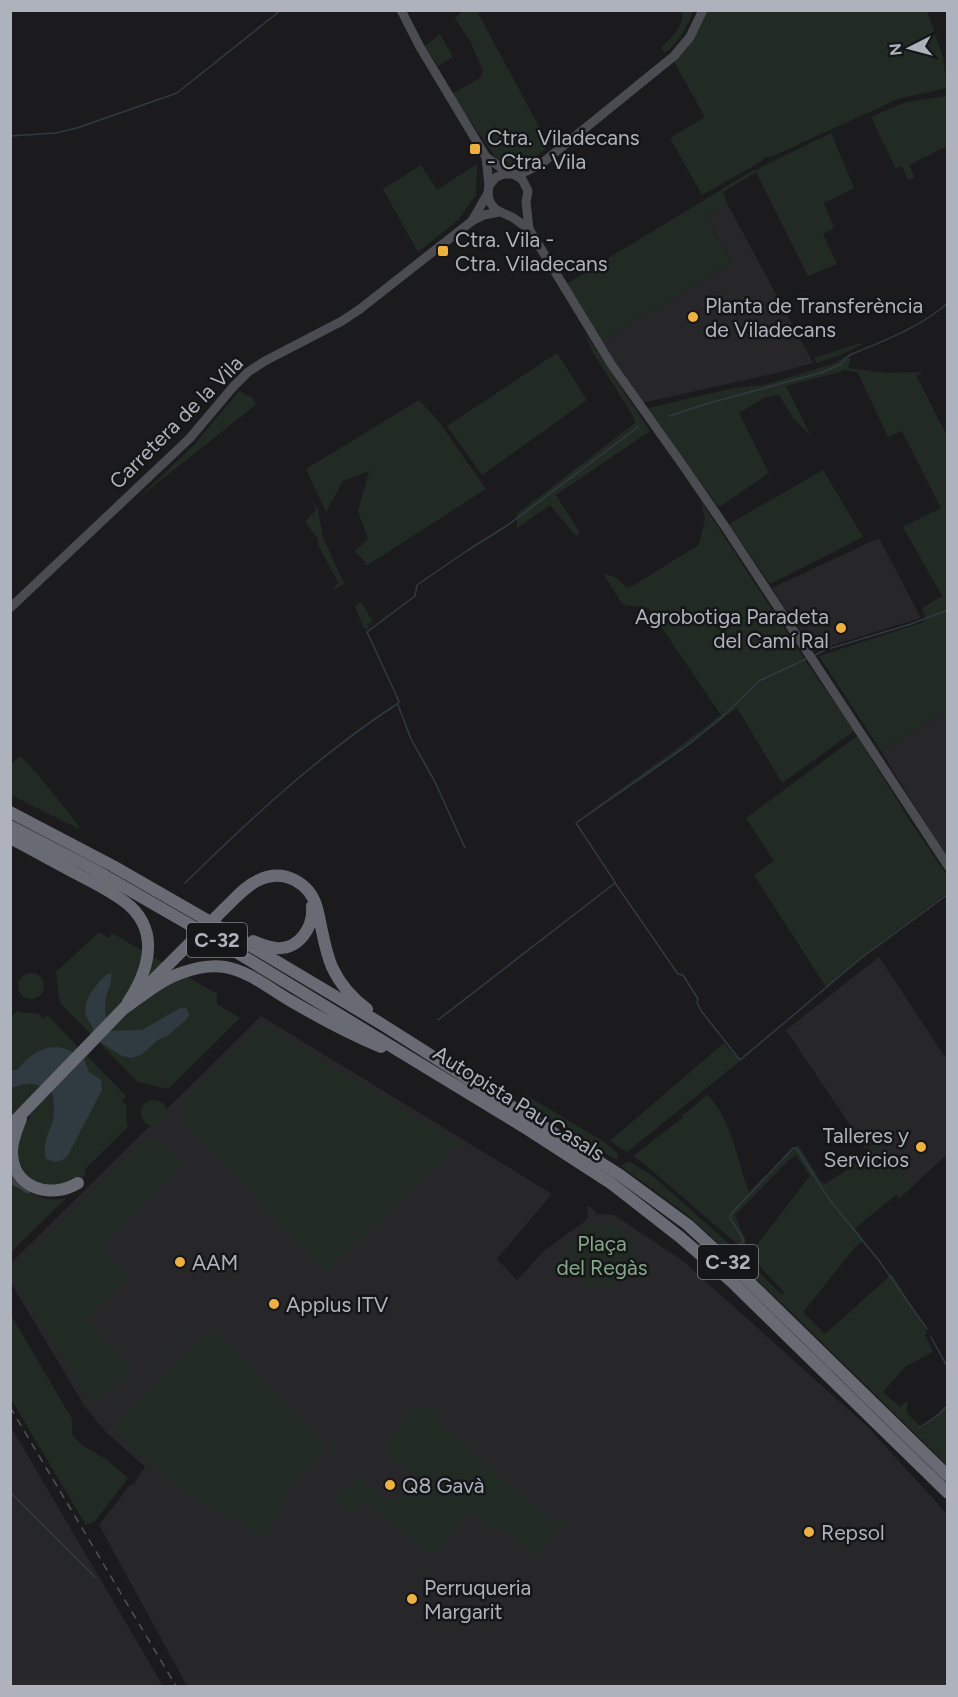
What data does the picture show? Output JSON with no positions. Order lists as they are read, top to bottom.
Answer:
{
  "streets": {
    "highway": ["C-32", "Autopista Pau Casals"],
    "main road": ["Carretera de la Vila"]
  },
  "parks": ["Plaça del Regàs"],
  "places": {
    "transit": ["Ctra. Viladecans - Ctra. Vila", "Ctra. Vila - Ctra. Viladecans"],
    "other": [
      "Planta de Transferència de Viladecans",
      "Agrobotiga Paradeta del Camí Ral",
      "Talleres y Servicios",
      "AAM",
      "Applus ITV",
      "Q8 Gavà",
      "Repsol",
      "Perruqueria Margarit"
    ]
  },
  "north": "left"
}
